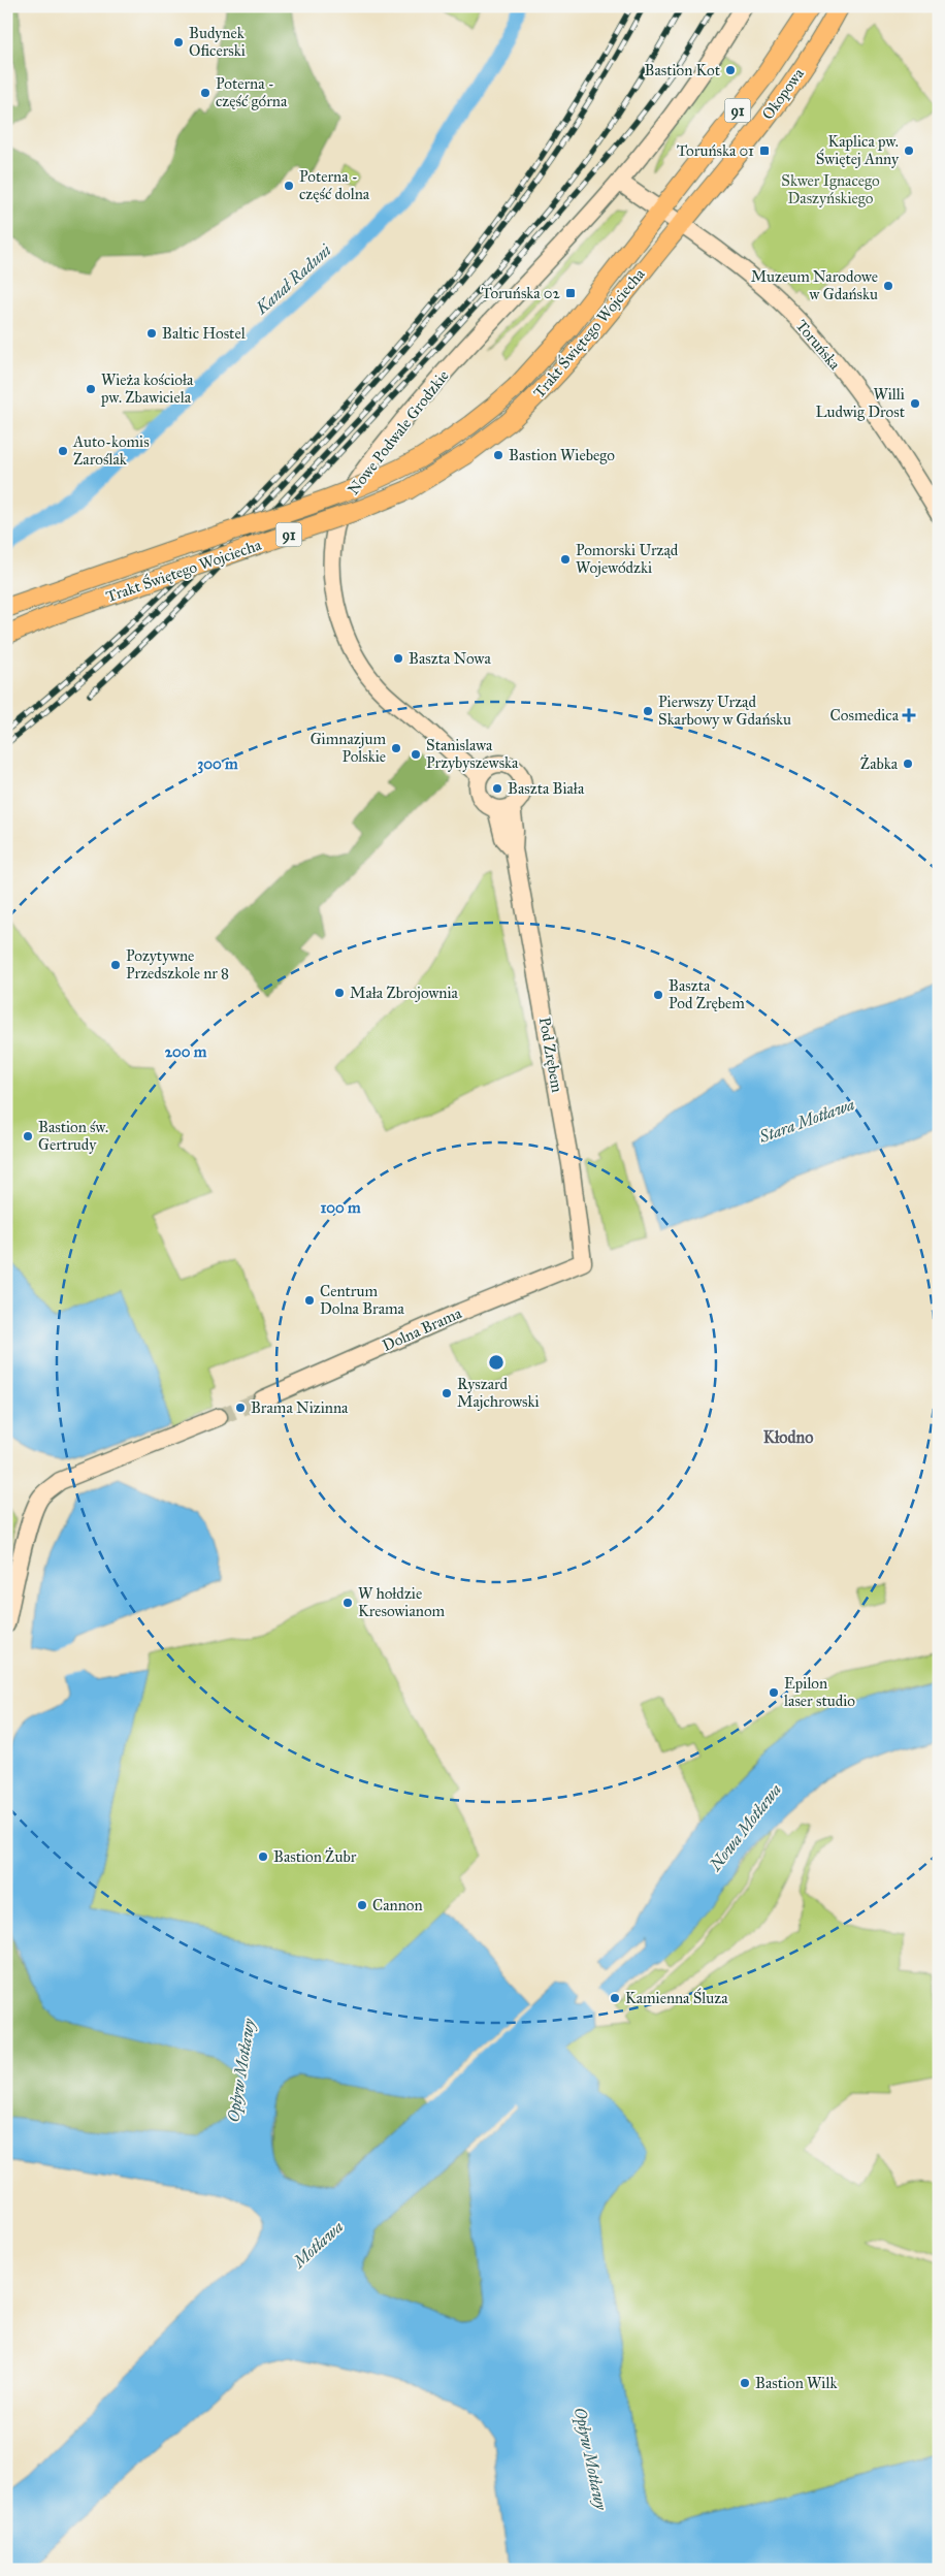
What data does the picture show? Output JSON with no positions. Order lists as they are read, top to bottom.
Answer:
{
  "streets": {
    "main road": ["Okopowa", "91", "Trakt Świętego Wojciecha"],
    "street": [
      "Toruńska",
      "Nowe Podwale Grodzkie",
      "Pod Zrębem",
      "Dolna Brama"
    ]
  },
  "crossings": [
    ["Okopowa", "Trakt Świętego Wojciecha"],
    ["Okopowa", "Toruńska"],
    ["Trakt Świętego Wojciecha", "Toruńska"],
    ["Nowe Podwale Grodzkie", "Pod Zrębem"],
    ["Pod Zrębem", "Dolna Brama"]
  ],
  "districts": ["Kłodno"],
  "water": [
    "Kanał Raduni",
    "Stara Motława",
    "Nowa Motława",
    "Opływ Motławy",
    "Motława"
  ],
  "parks": ["Skwer Ignacego Daszyńskiego"],
  "places": {
    "other": [
      "Budynek Oficerski",
      "Bastion Kot",
      "Poterna - część górna",
      "Kaplica pw. Świętej Anny",
      "Poterna - część dolna",
      "Muzeum Narodowe w Gdańsku",
      "Baltic Hostel",
      "Wieża kościoła pw. Zbawiciela",
      "Willi Ludwig Drost",
      "Auto-komis Zaroślak",
      "Bastion Wiebego",
      "Pomorski Urząd Wojewódzki",
      "Baszta Nowa",
      "Pierwszy Urząd Skarbowy w Gdańsku",
      "Gimnazjum Polskie",
      "Stanislawa Przybyszewska",
      "Żabka",
      "Baszta Biała",
      "Pozytywne Przedszkole nr 8",
      "Mała Zbrojownia",
      "Baszta Pod Zrębem",
      "Bastion św. Gertrudy",
      "Centrum Dolna Brama",
      "Ryszard Majchrowski",
      "Brama Nizinna",
      "W hołdzie Kresowianom",
      "Epilon laser studio",
      "Bastion Żubr",
      "Cannon",
      "Kamienna Śluza",
      "Bastion Wilk"
    ],
    "transit": ["Toruńska 01", "Toruńska 02"],
    "health": ["Cosmedica"]
  },
  "rings": ["300 m", "200 m", "100 m"]
}
